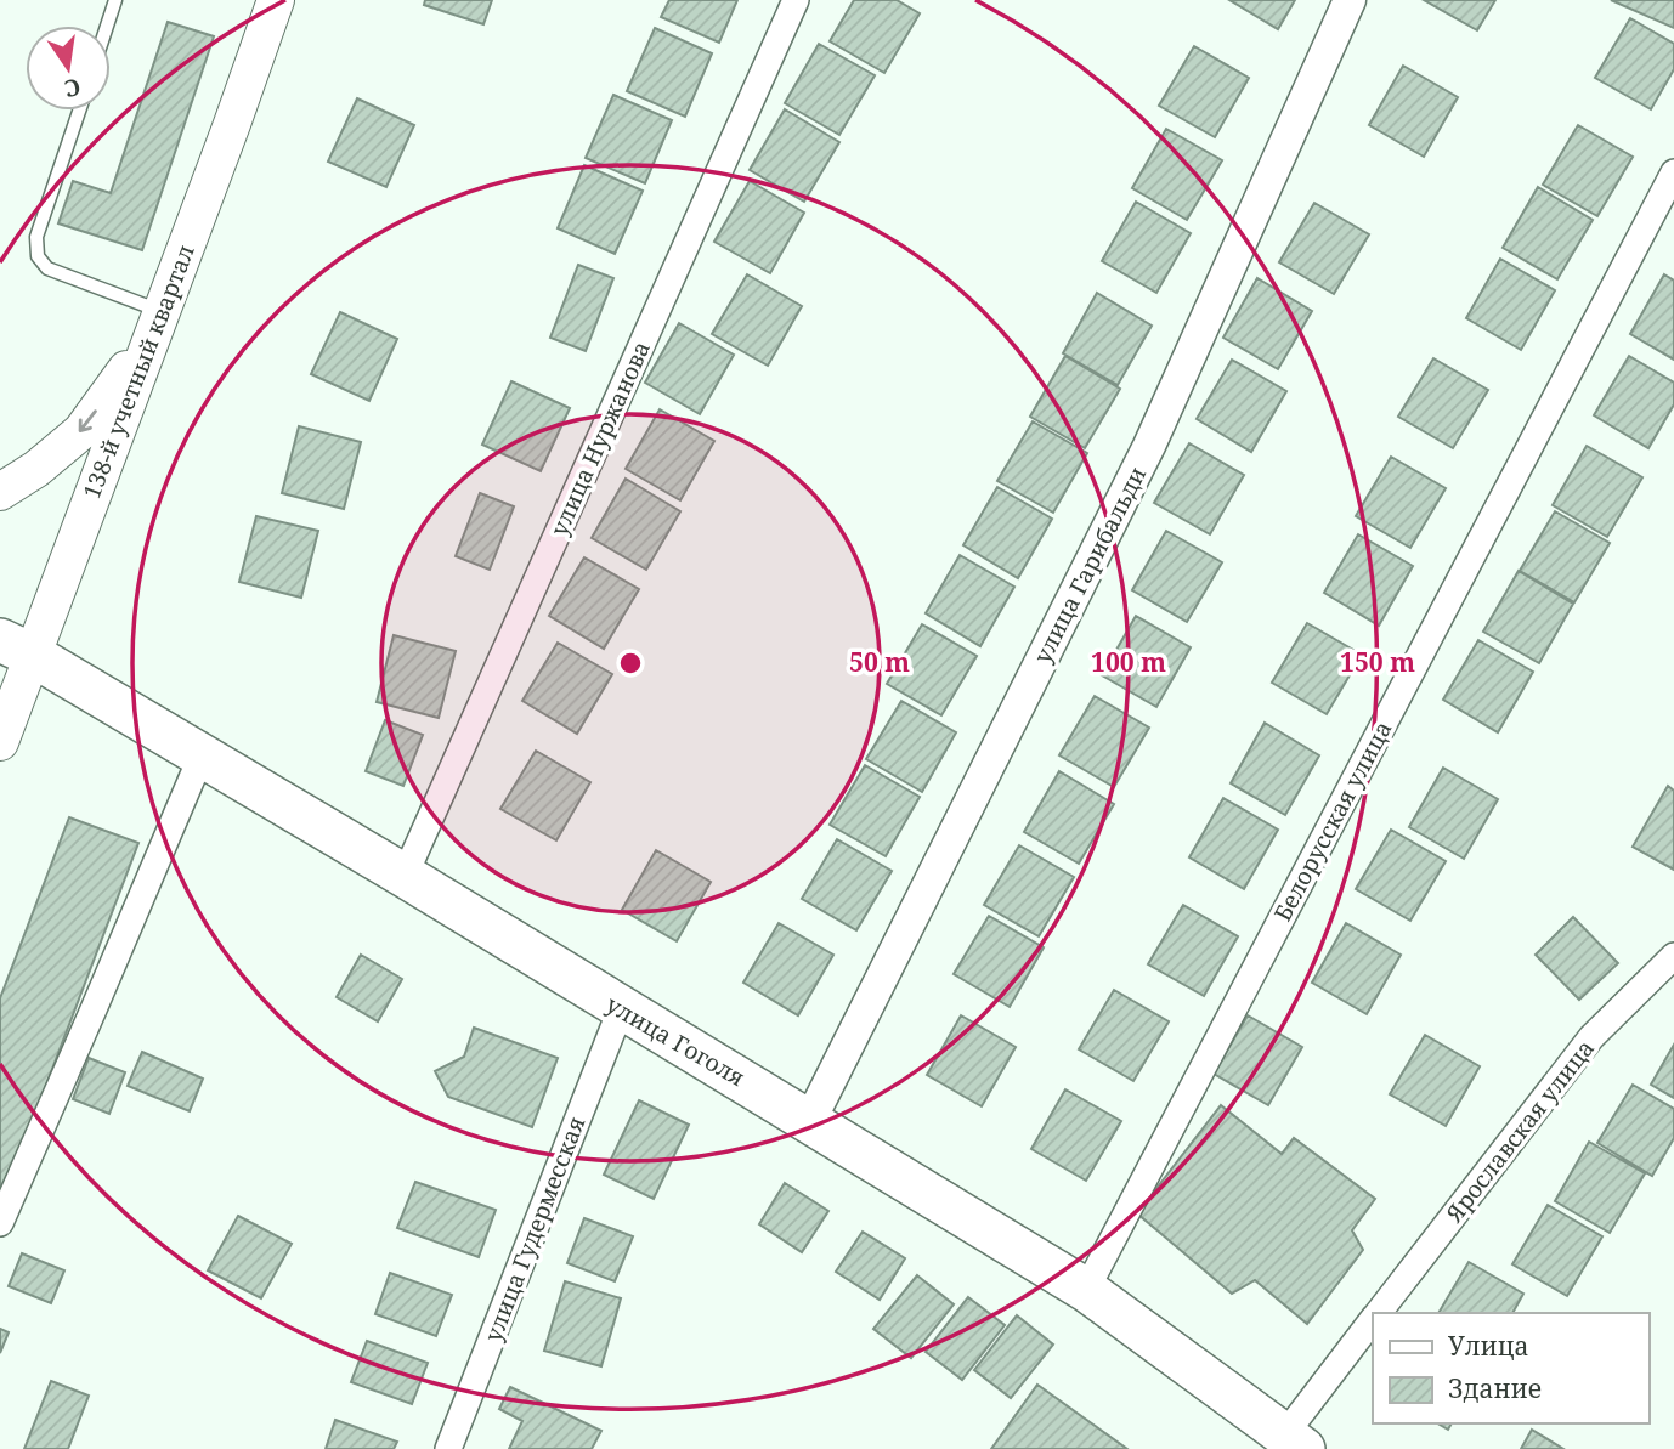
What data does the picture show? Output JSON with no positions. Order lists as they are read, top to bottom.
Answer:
{
  "streets": {
    "highway": ["улица Гоголя"],
    "main road": ["138-й учетный квартал"],
    "street": [
      "улица Нуржанова",
      "улица Гарибальди",
      "Белорусская улица",
      "Ярославская улица",
      "улица Гудермесская"
    ]
  },
  "crossings": [
    ["138-й учетный квартал", "улица Гоголя"],
    ["улица Нуржанова", "улица Гоголя"],
    ["улица Гарибальди", "улица Гоголя"],
    ["Белорусская улица", "улица Гоголя"],
    ["улица Гоголя", "Ярославская улица"],
    ["улица Гоголя", "улица Гудермесская"]
  ],
  "legend": ["Улица", "Здание"],
  "north": "bottom",
  "rings": ["50 m", "100 m", "150 m"]
}
